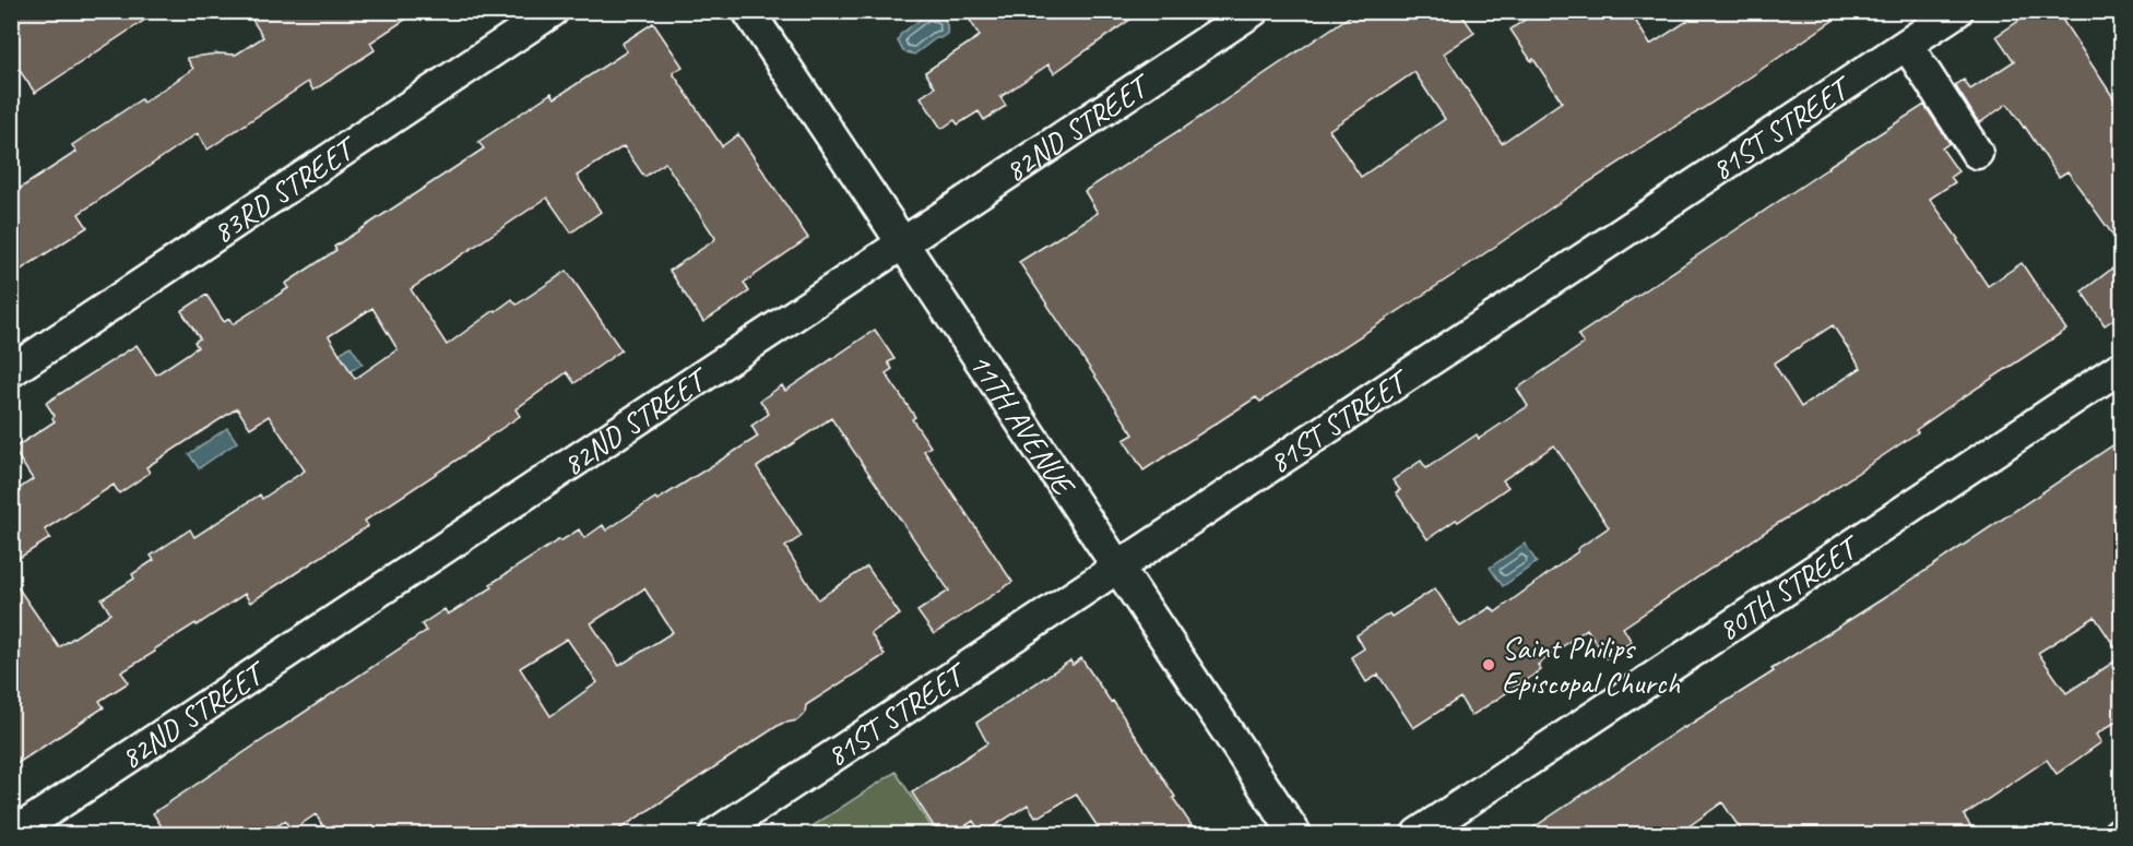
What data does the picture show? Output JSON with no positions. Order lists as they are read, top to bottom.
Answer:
{
  "streets": {
    "street": [
      "82ND STREET",
      "81ST STREET",
      "83RD STREET",
      "11TH AVENUE",
      "80TH STREET"
    ]
  },
  "crossings": [
    ["82ND STREET", "11TH AVENUE"],
    ["81ST STREET", "11TH AVENUE"]
  ],
  "places": ["Saint Philips Episcopal Church"]
}
